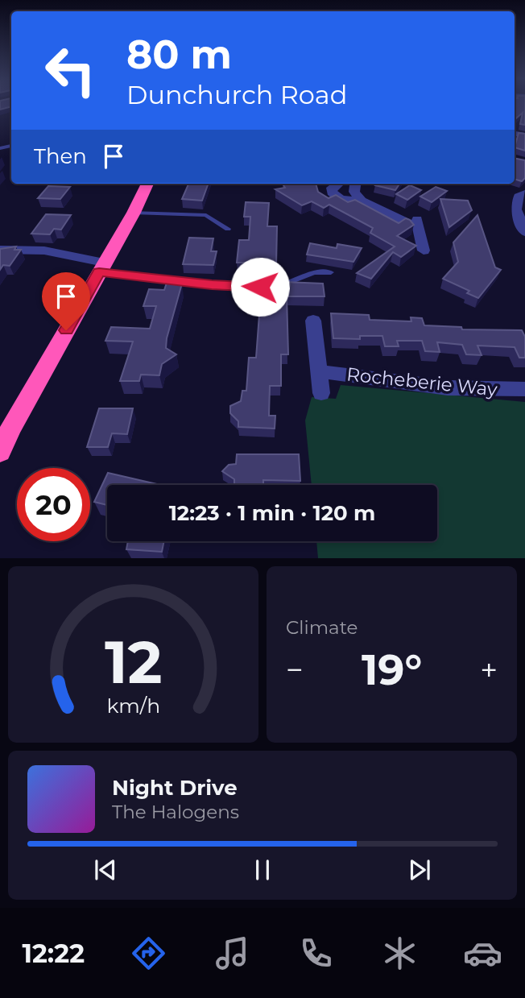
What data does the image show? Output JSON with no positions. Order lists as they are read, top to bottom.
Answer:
{
  "streets": {
    "street": ["Rocheberie Way"]
  },
  "page": {
    "turn": ["80 m", "Dunchurch Road"],
    "then": "Then",
    "limit": "20",
    "trip": "12:23 · 1 min · 120 m",
    "tile": "Climate",
    "heat": ["−", "19°", "+"],
    "song": ["Night Drive", "The Halogens"],
    "tabs": "12:22",
    "gauge": ["12", "km/h"]
  }
}
